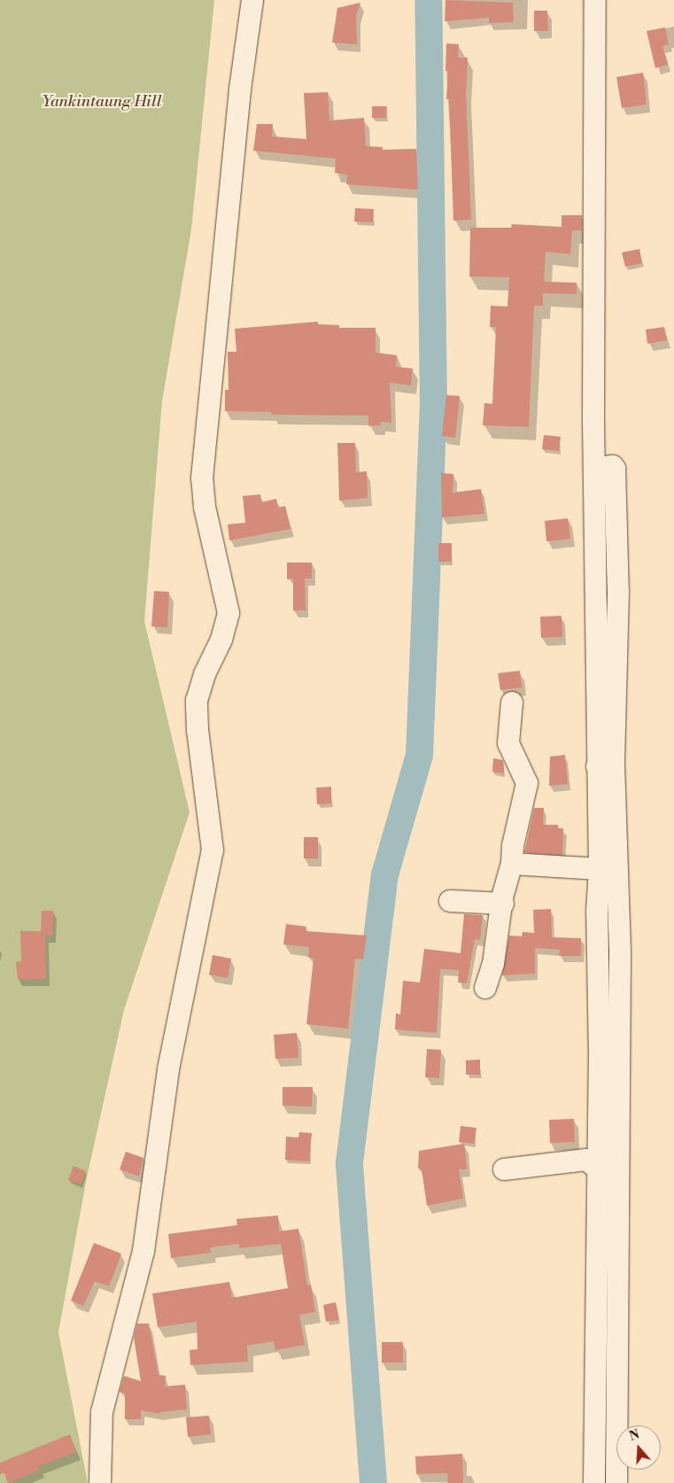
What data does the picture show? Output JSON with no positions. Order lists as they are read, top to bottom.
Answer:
{
  "parks": ["Yankintaung Hill"],
  "north": "top"
}
